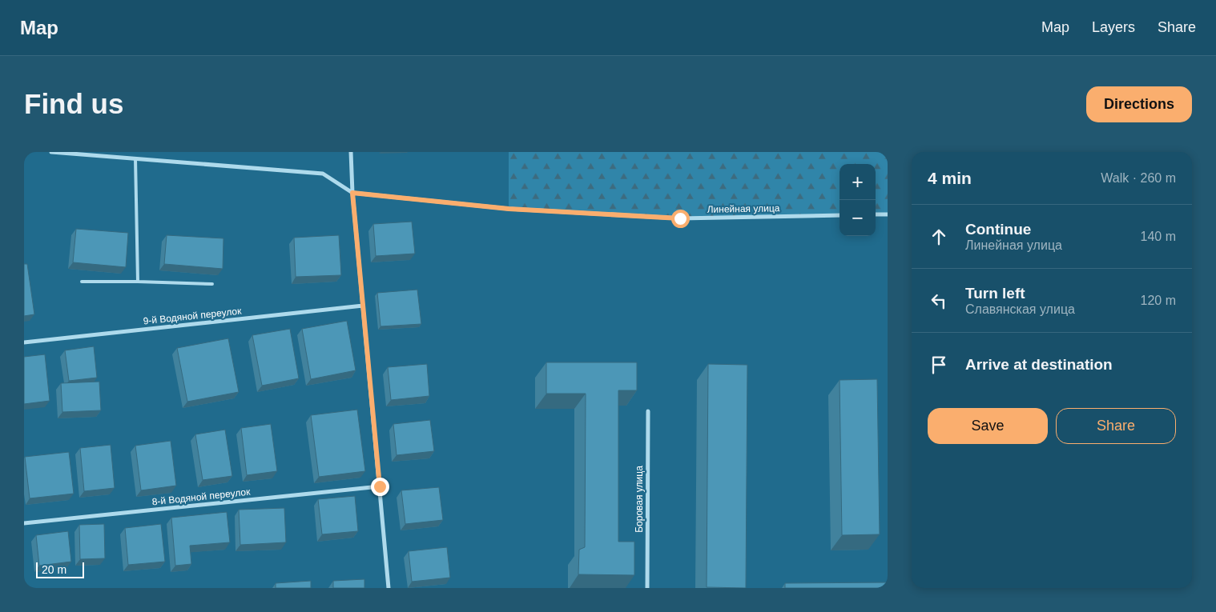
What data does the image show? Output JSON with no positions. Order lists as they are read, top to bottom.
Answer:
{
  "streets": {
    "street": [
      "Линейная улица",
      "9-й Водяной переулок",
      "8-й Водяной переулок",
      "Боровая улица"
    ]
  },
  "scale_bar": "20 m",
  "page": {
    "header": "Map",
    "nav": ["Map", "Layers", "Share"],
    "buttons": [
      "Directions",
      ["Save", "Share"]
    ],
    "title": "Find us",
    "heading": ["4 min", "Walk · 260 m"],
    "map_buttons": ["+", "−"],
    "list": [
      ["Continue", "Линейная улица", "140 m"],
      ["Turn left", "Славянская улица", "120 m"],
      "Arrive at destination"
    ],
    "scale": "20 m"
  }
}
